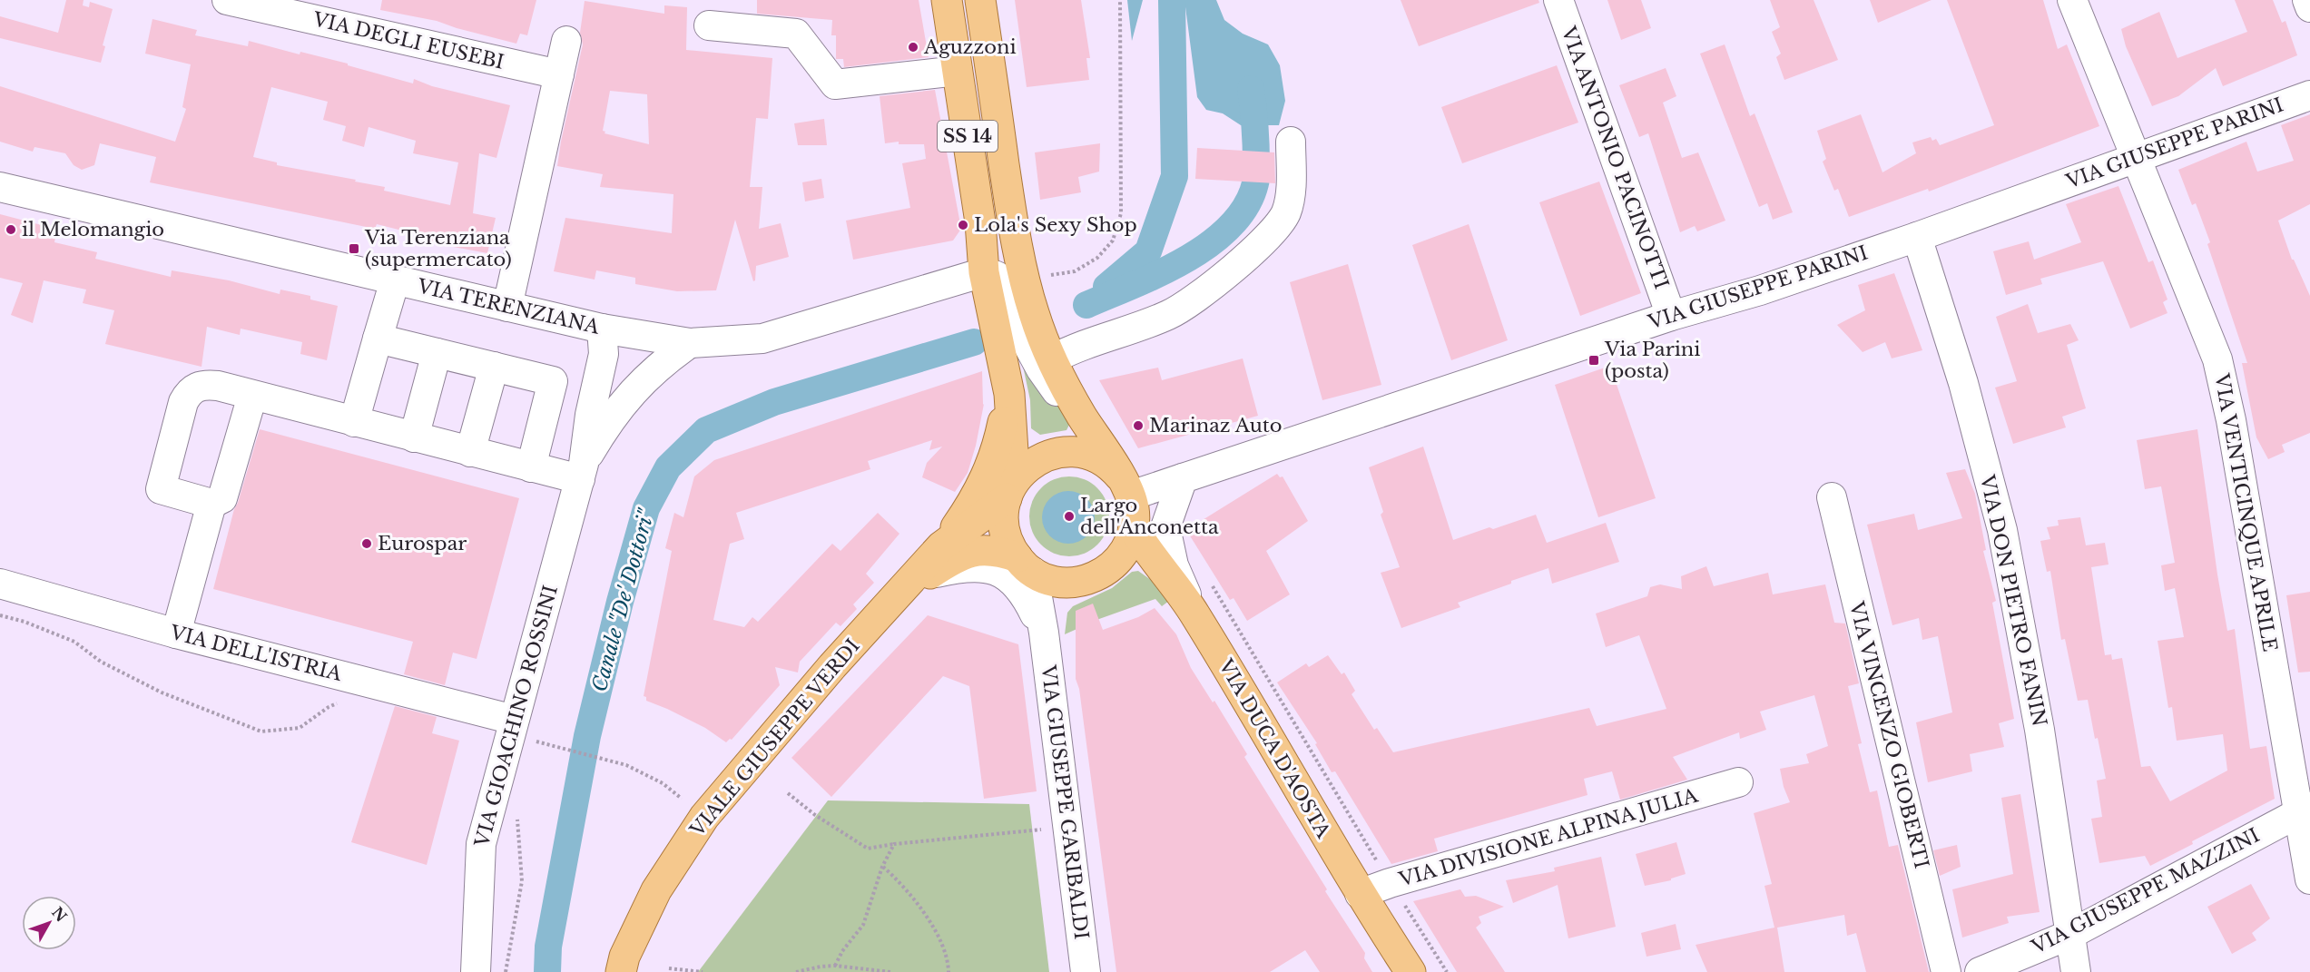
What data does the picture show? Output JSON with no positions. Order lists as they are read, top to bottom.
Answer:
{
  "streets": {
    "main road": ["SS 14", "VIALE GIUSEPPE VERDI", "VIA DUCA D'AOSTA"],
    "street": [
      "VIA DEGLI EUSEBI",
      "VIA GIUSEPPE PARINI",
      "VIA ANTONIO PACINOTTI",
      "VIA TERENZIANA",
      "VIA VENTICINQUE APRILE",
      "VIA DON PIETRO FANIN",
      "VIA DELL'ISTRIA",
      "VIA GIOACHINO ROSSINI",
      "VIA VINCENZO GIOBERTI",
      "VIA GIUSEPPE GARIBALDI",
      "VIA DIVISIONE ALPINA JULIA",
      "VIA GIUSEPPE MAZZINI"
    ]
  },
  "crossings": [
    ["SS 14", "VIA TERENZIANA"],
    ["VIA GIUSEPPE PARINI", "VIA ANTONIO PACINOTTI"],
    ["VIA GIUSEPPE PARINI", "VIA VENTICINQUE APRILE"],
    ["VIA GIUSEPPE PARINI", "VIA DON PIETRO FANIN"],
    ["VIA TERENZIANA", "VIA GIOACHINO ROSSINI"],
    ["VIA VENTICINQUE APRILE", "VIA GIUSEPPE MAZZINI"],
    ["VIA DON PIETRO FANIN", "VIA GIUSEPPE MAZZINI"],
    ["VIA DELL'ISTRIA", "VIA GIOACHINO ROSSINI"],
    ["VIA DUCA D'AOSTA", "VIA DIVISIONE ALPINA JULIA"]
  ],
  "water": ["Canale \"De' Dottori\""],
  "places": {
    "other": [
      "Aguzzoni",
      "Lola's Sexy Shop",
      "il Melomangio",
      "Marinaz Auto",
      "Largo dell'Anconetta",
      "Eurospar"
    ],
    "transit": ["Via Terenziana (supermercato)", "Via Parini (posta)"]
  },
  "north": "top right"
}
